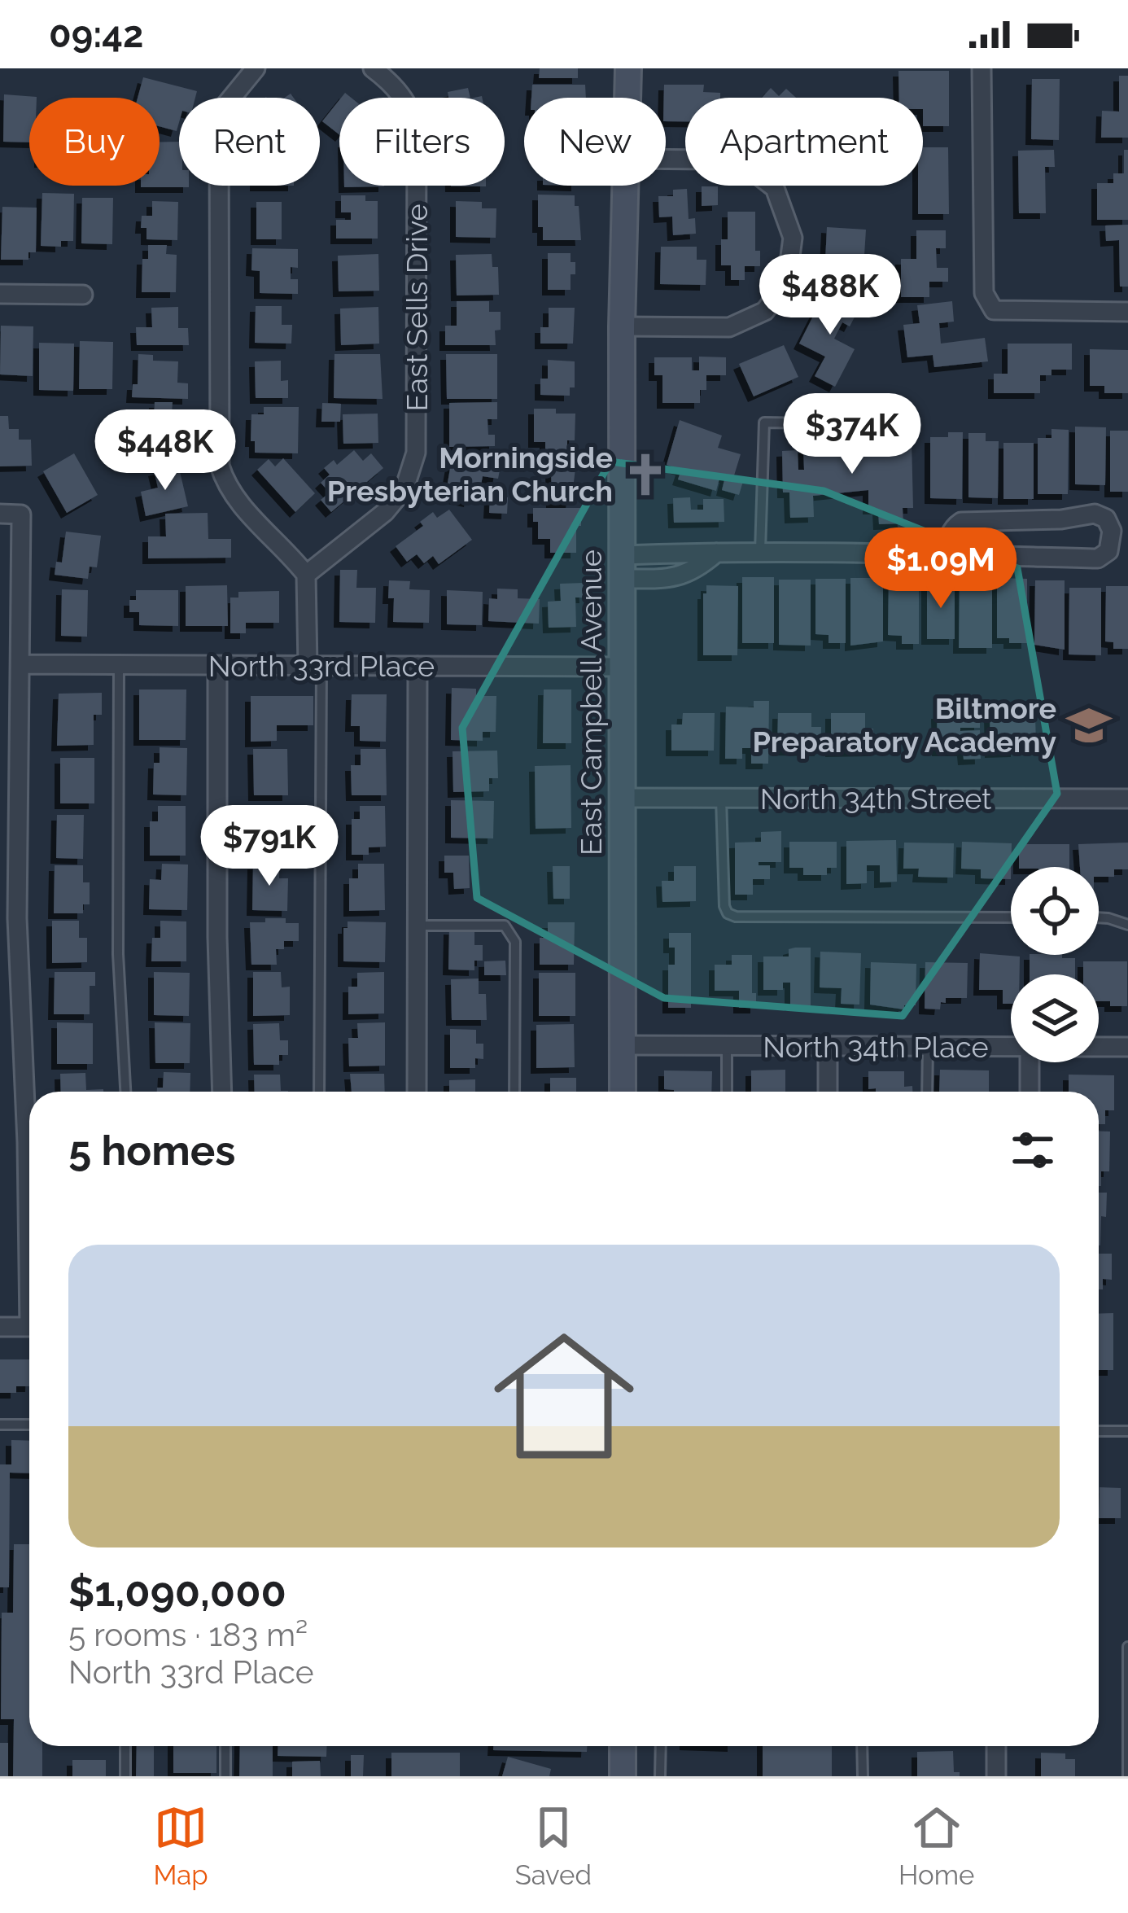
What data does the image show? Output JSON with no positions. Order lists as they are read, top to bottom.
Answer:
{
  "streets": {
    "street": [
      "East Sells Drive",
      "North 33rd Place",
      "East Campbell Avenue",
      "North 34th Street",
      "North 34th Place"
    ]
  },
  "crossings": [
    ["North 33rd Place", "East Campbell Avenue"],
    ["East Campbell Avenue", "North 34th Street"],
    ["East Campbell Avenue", "North 34th Place"]
  ],
  "places": {
    "church": ["Morningside Presbyterian Church"],
    "school or university": ["Biltmore Preparatory Academy"]
  },
  "page": {
    "status": "09:42",
    "chip": [
      "Buy",
      "Rent",
      "Filters",
      "New",
      "Apartment"
    ],
    "price": [
      "$488K",
      "$374K",
      "$448K",
      "$1.09M",
      "$791K"
    ],
    "heading": "5 homes",
    "list": [
      {
        "name": "$1,090,000",
        "note": "5 rooms · 183 m² · North 33rd Place"
      }
    ],
    "tabs": ["Map", "Saved", "Home"]
  }
}
